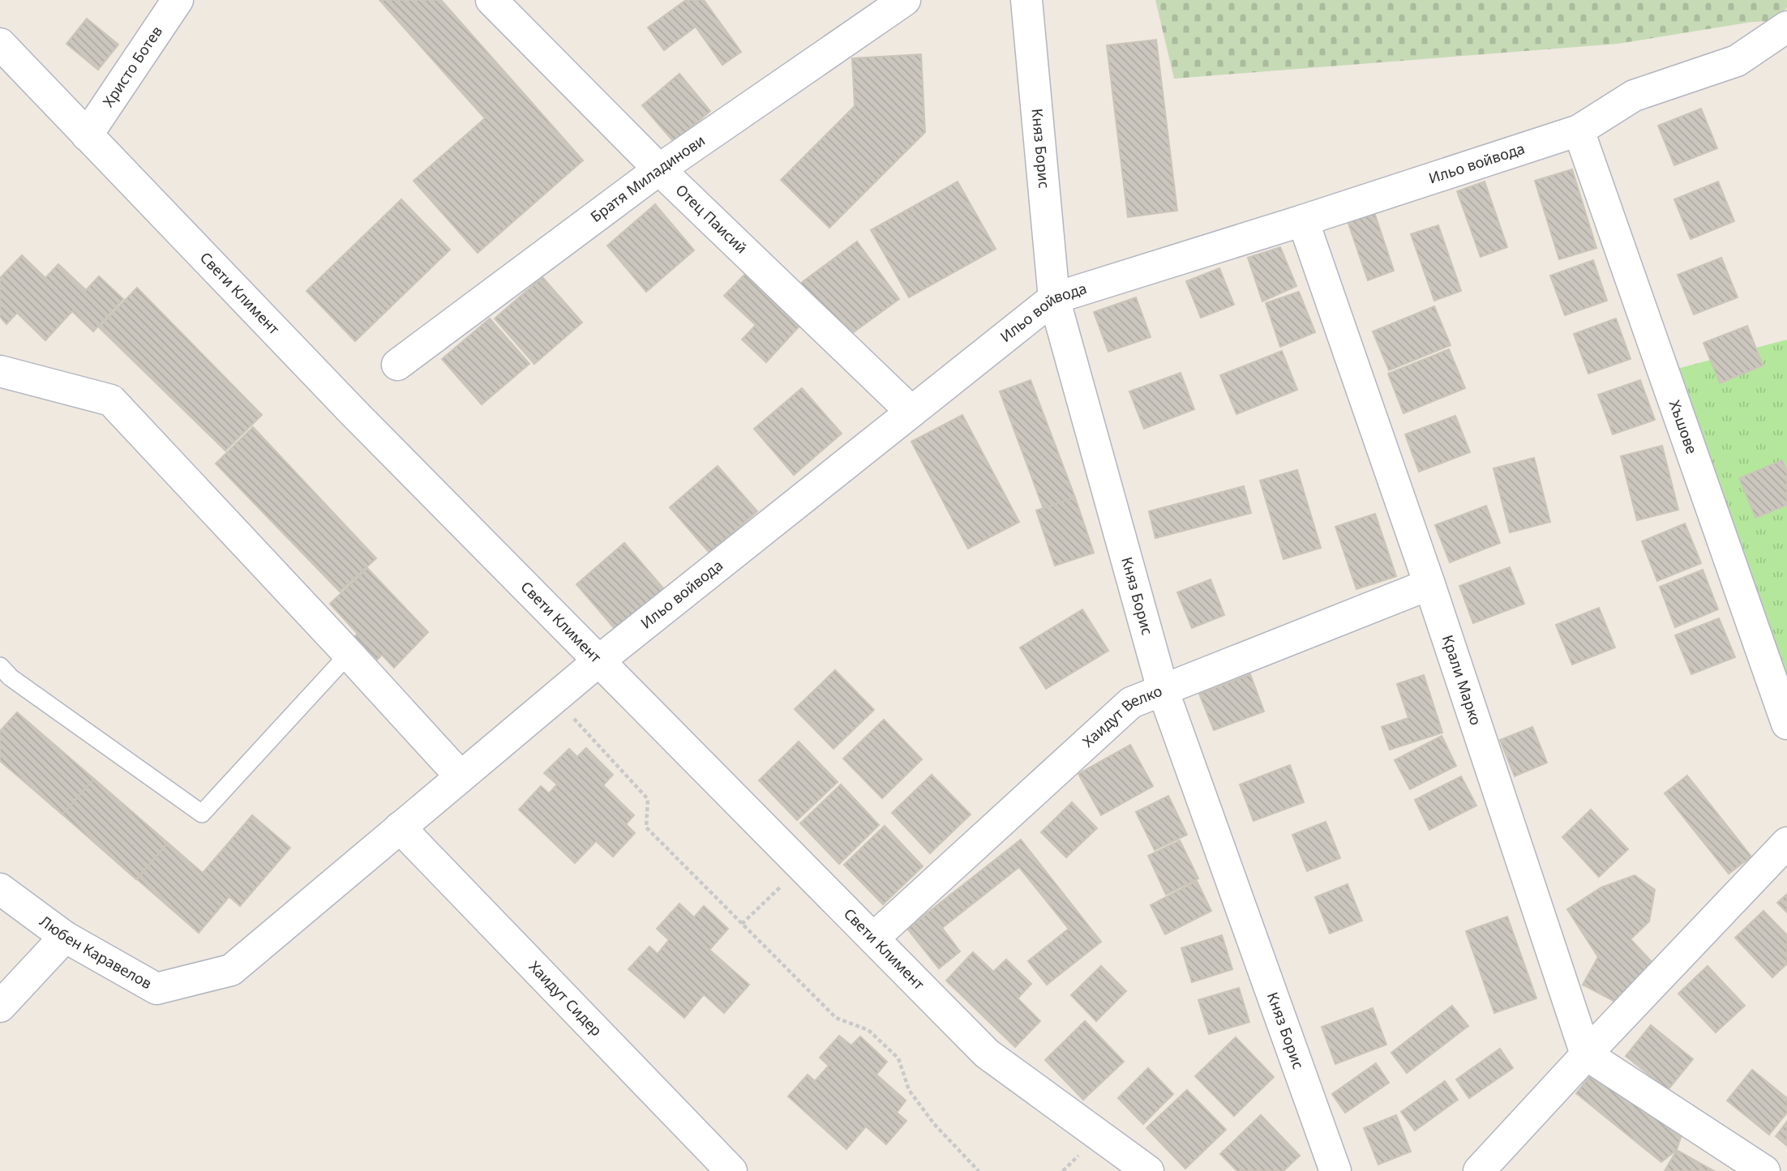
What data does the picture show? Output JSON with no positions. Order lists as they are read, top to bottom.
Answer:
{
  "streets": {
    "street": [
      "Христо Ботев",
      "Княз Борис",
      "Ильо войвода",
      "Братя Миладинови",
      "Отец Паисий",
      "Свети Климент",
      "Хъшове",
      "Крали Марко",
      "Хаидут Велко",
      "Любен Каравелов",
      "Хаидут Сидер"
    ]
  },
  "crossings": [
    ["Христо Ботев", "Свети Климент"],
    ["Княз Борис", "Ильо войвода"],
    ["Княз Борис", "Хаидут Велко"],
    ["Ильо войвода", "Отец Паисий"],
    ["Ильо войвода", "Свети Климент"],
    ["Ильо войвода", "Хъшове"],
    ["Ильо войвода", "Крали Марко"],
    ["Ильо войвода", "Любен Каравелов"],
    ["Ильо войвода", "Хаидут Сидер"],
    ["Братя Миладинови", "Отец Паисий"],
    ["Свети Климент", "Хаидут Велко"],
    ["Крали Марко", "Хаидут Велко"]
  ]
}
